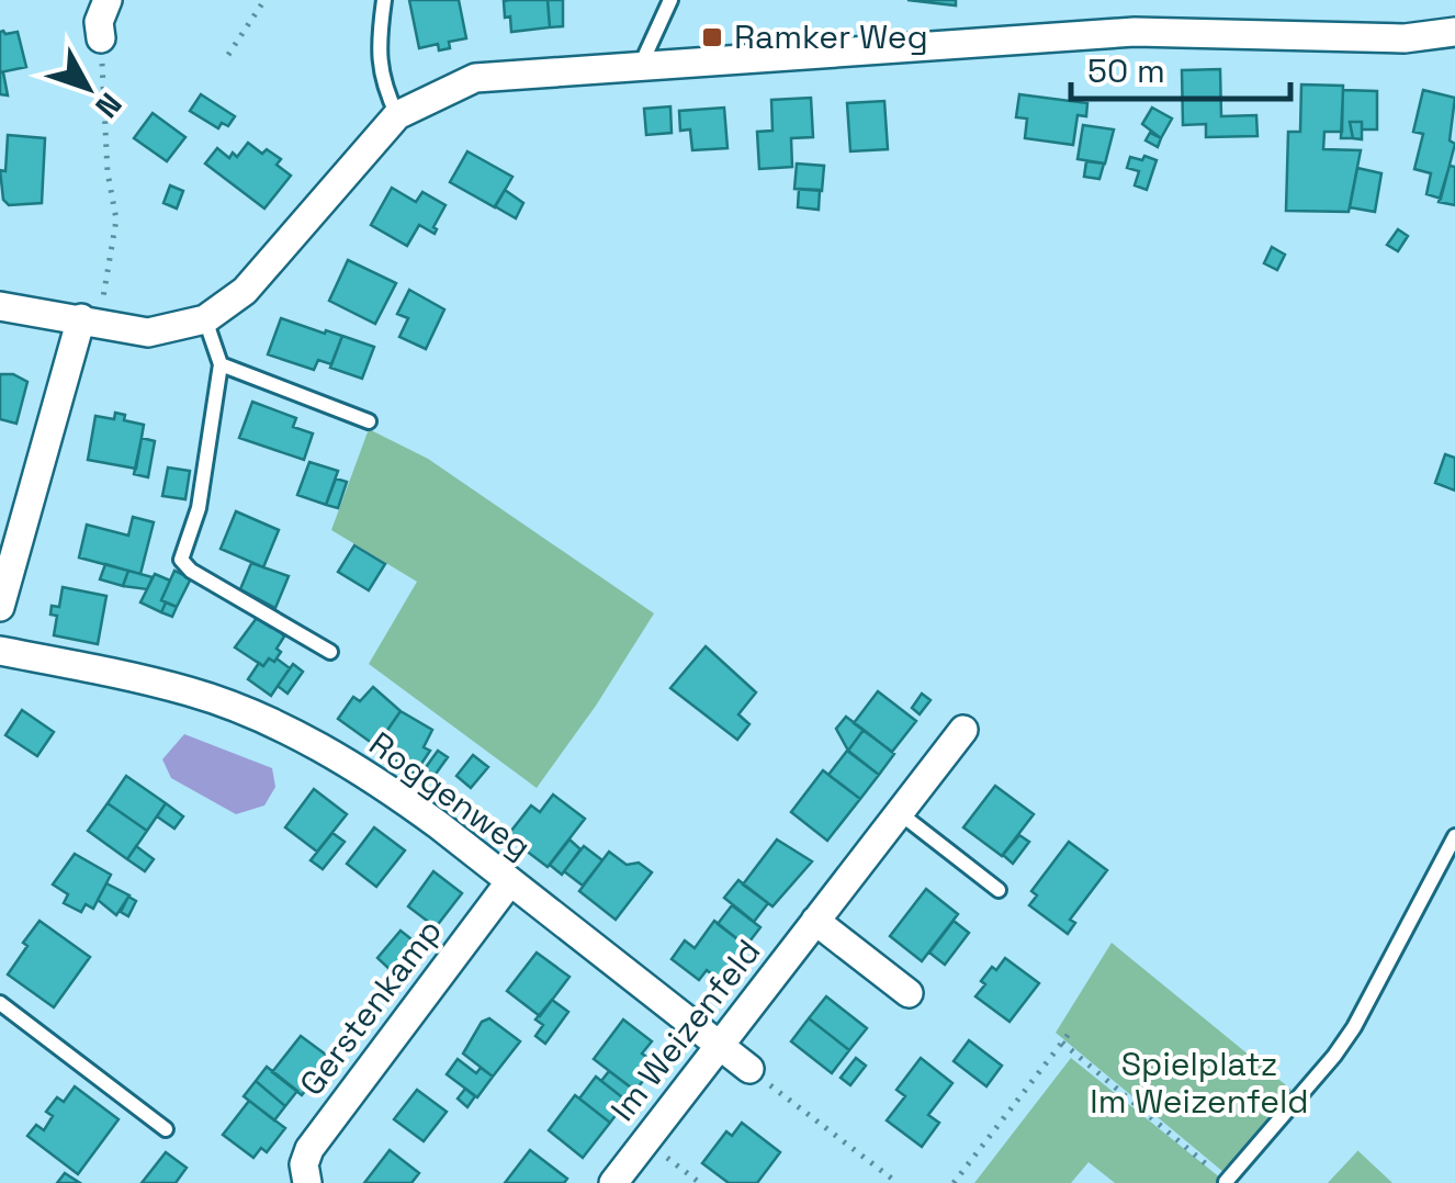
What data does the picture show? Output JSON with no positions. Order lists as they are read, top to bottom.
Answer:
{
  "streets": {
    "street": ["Roggenweg", "Gerstenkamp", "Im Weizenfeld"]
  },
  "crossings": [
    ["Roggenweg", "Gerstenkamp"],
    ["Roggenweg", "Im Weizenfeld"]
  ],
  "parks": ["Spielplatz Im Weizenfeld"],
  "places": {
    "transit": ["Ramker Weg"]
  },
  "scale_bar": "50 m",
  "north": "bottom right"
}
